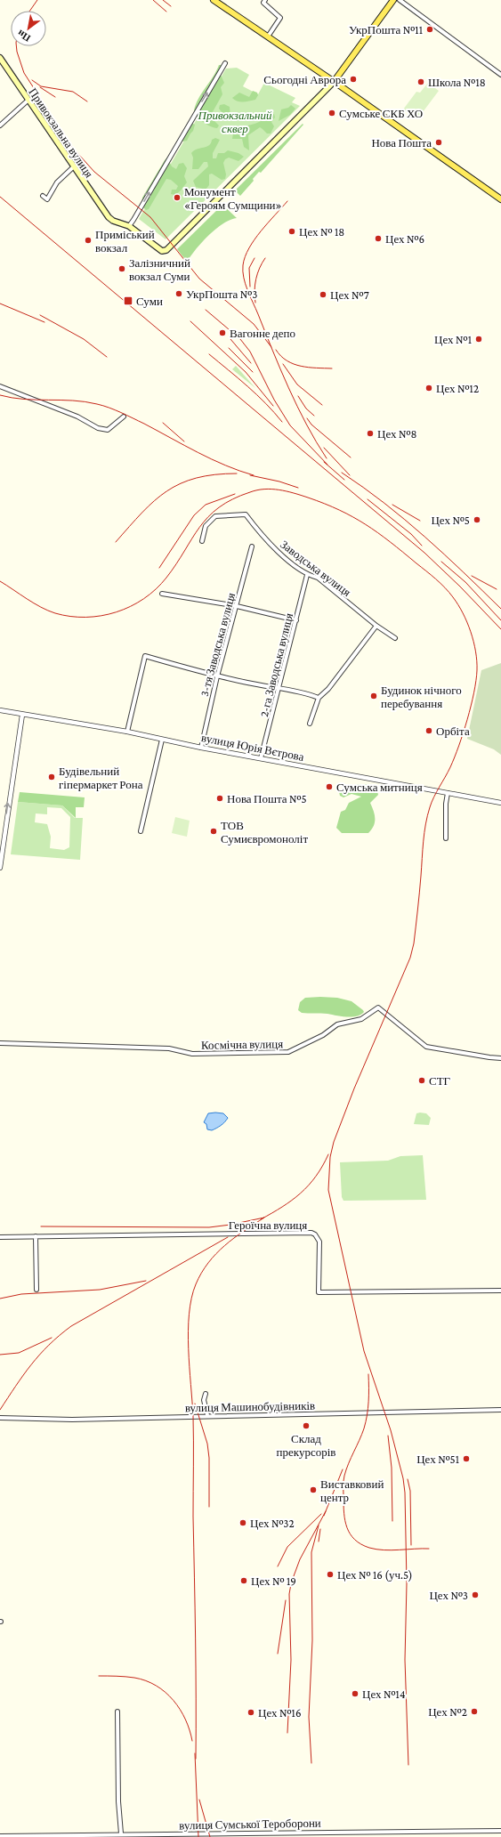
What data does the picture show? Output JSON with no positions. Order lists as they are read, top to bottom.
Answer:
{
  "streets": {
    "main road": ["Привокзальна вулиця"],
    "street": [
      "Заводська вулиця",
      "3-тя Заводська вулиця",
      "2-га Заводська вулиця",
      "вулиця Юрія Вєтрова",
      "Космічна вулиця",
      "Героїчна вулиця",
      "вулиця Машинобудівників",
      "вулиця Сумської Тероборони"
    ]
  },
  "crossings": [
    ["Заводська вулиця", "2-га Заводська вулиця"],
    ["3-тя Заводська вулиця", "вулиця Юрія Вєтрова"],
    ["2-га Заводська вулиця", "вулиця Юрія Вєтрова"]
  ],
  "parks": ["Привокзальний сквер"],
  "places": {
    "other": [
      "УкрПошта №11",
      "Сьогодні Аврора",
      "Школа №18",
      "Сумське СКБ ХО",
      "Нова Пошта",
      "Монумент «Героям Сумщини»",
      "Цех № 18",
      "Цех №6",
      "Приміський вокзал",
      "Залізничний вокзал Суми",
      "УкрПошта №3",
      "Цех №7",
      "Вагонне депо",
      "Цех №1",
      "Цех №12",
      "Цех №8",
      "Цех №5",
      "Будинок нічного перебування",
      "Орбіта",
      "Будівельний гіпермаркет Рона",
      "Сумська митниця",
      "Нова Пошта №5",
      "ТОВ Сумиєвромоноліт",
      "СТГ",
      "Склад прекурсорів",
      "Цех №51",
      "Виставковий центр",
      "Цех №32",
      "Цех № 16 (уч.5)",
      "Цех № 19",
      "Цех №3",
      "Цех №14",
      "Цех №2",
      "Цех №16"
    ],
    "transit": ["Суми"]
  },
  "north": "bottom left"
}
